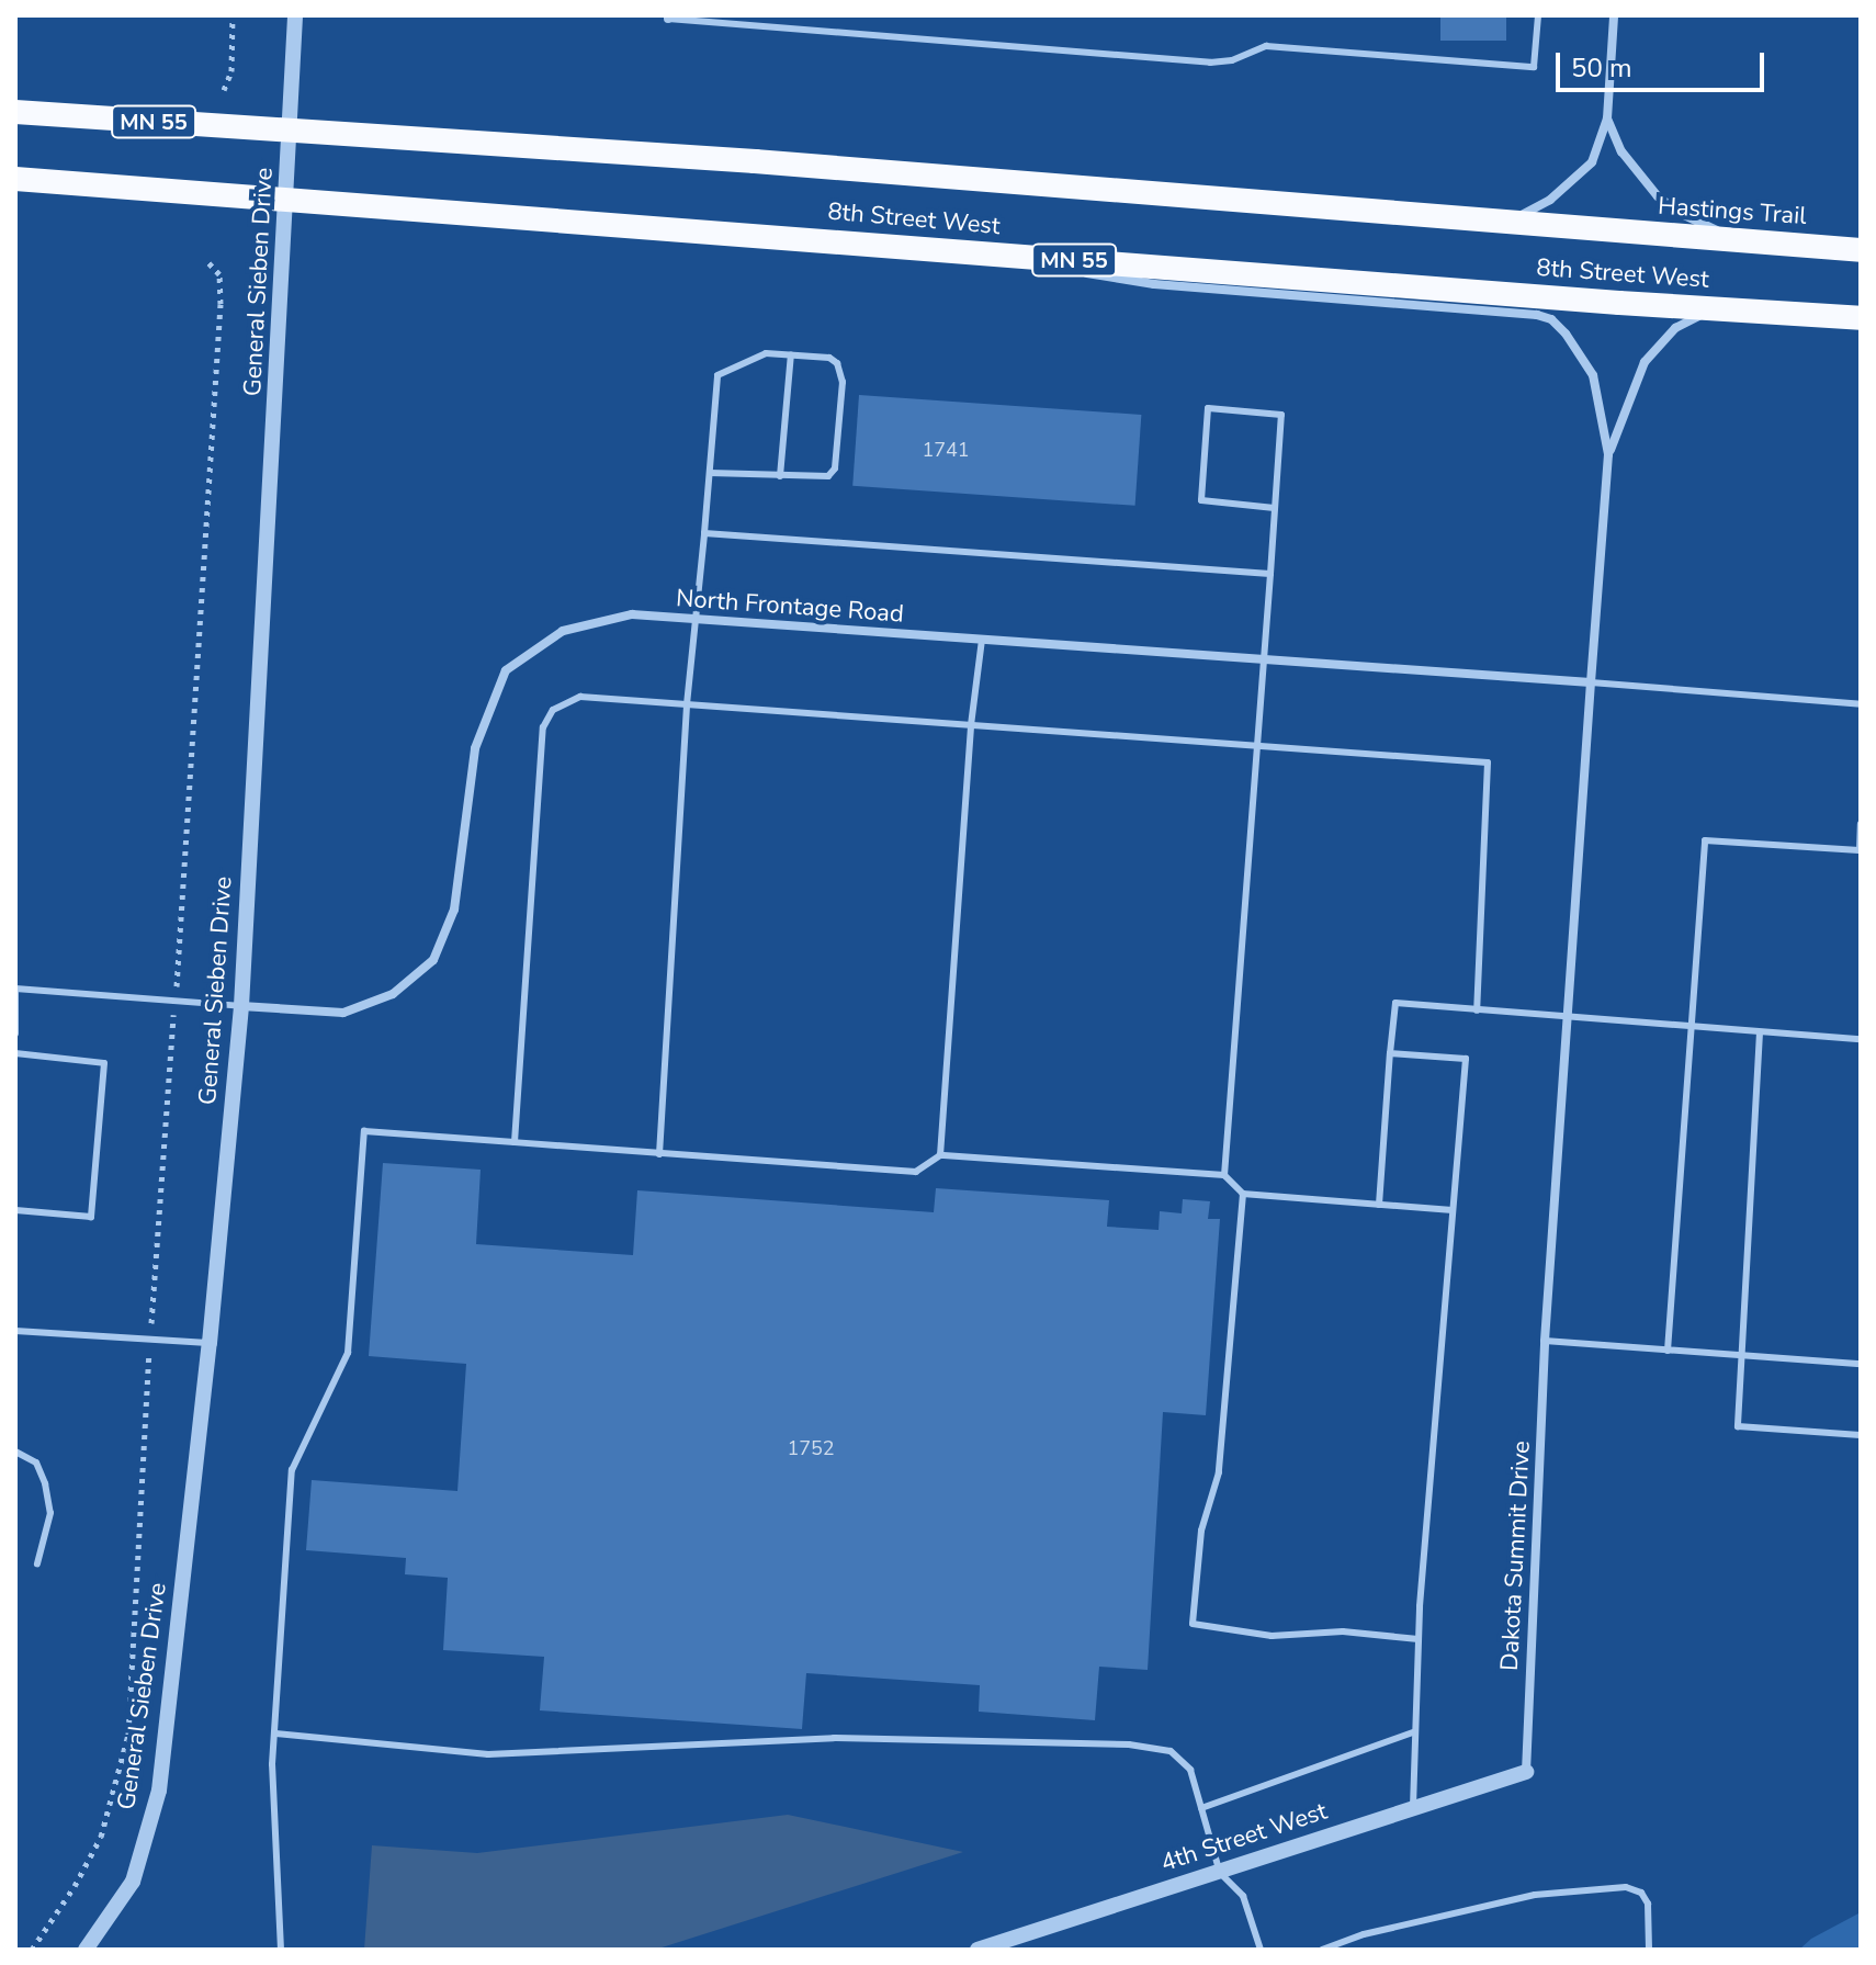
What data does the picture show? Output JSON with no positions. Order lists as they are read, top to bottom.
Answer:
{
  "streets": {
    "highway": ["MN 55", "Hastings Trail", "8th Street West"],
    "street": [
      "General Sieben Drive",
      "North Frontage Road",
      "Dakota Summit Drive",
      "4th Street West"
    ]
  },
  "crossings": [
    ["Hastings Trail", "8th Street West"],
    ["8th Street West", "General Sieben Drive"],
    ["General Sieben Drive", "North Frontage Road"],
    ["North Frontage Road", "Dakota Summit Drive"],
    ["Dakota Summit Drive", "4th Street West"]
  ],
  "house_numbers": ["1741", "1752"],
  "scale_bar": "50 m"
}
